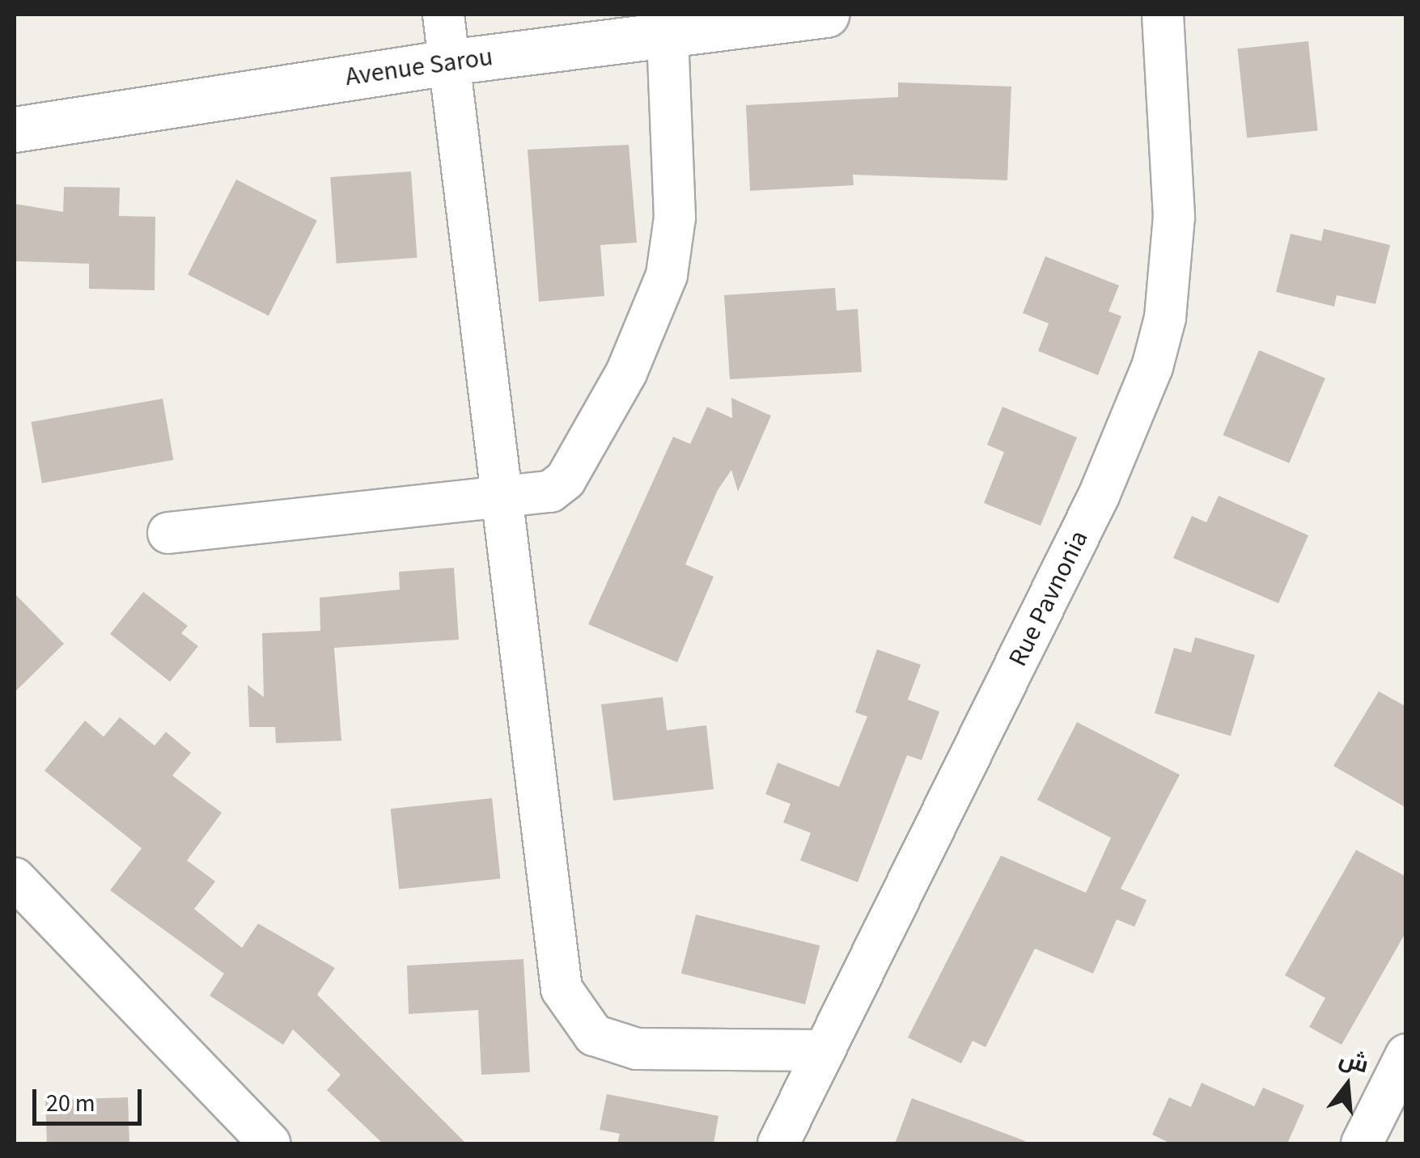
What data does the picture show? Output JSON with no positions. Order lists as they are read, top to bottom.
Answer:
{
  "streets": {
    "street": ["Avenue Sarou", "Rue Pavnonia"]
  },
  "scale_bar": "20 m",
  "north": "top"
}
